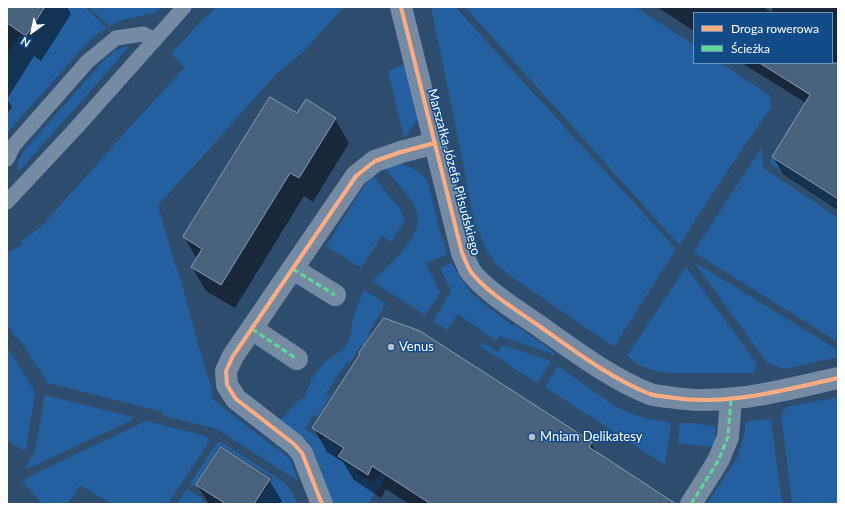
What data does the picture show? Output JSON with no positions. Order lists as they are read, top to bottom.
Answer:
{
  "streets": {
    "street": ["Marszałka Józefa Piłsudskiego"]
  },
  "places": ["Venus", "Mniam Delikatesy"],
  "legend": ["Droga rowerowa", "Ścieżka"],
  "north": "bottom left"
}
